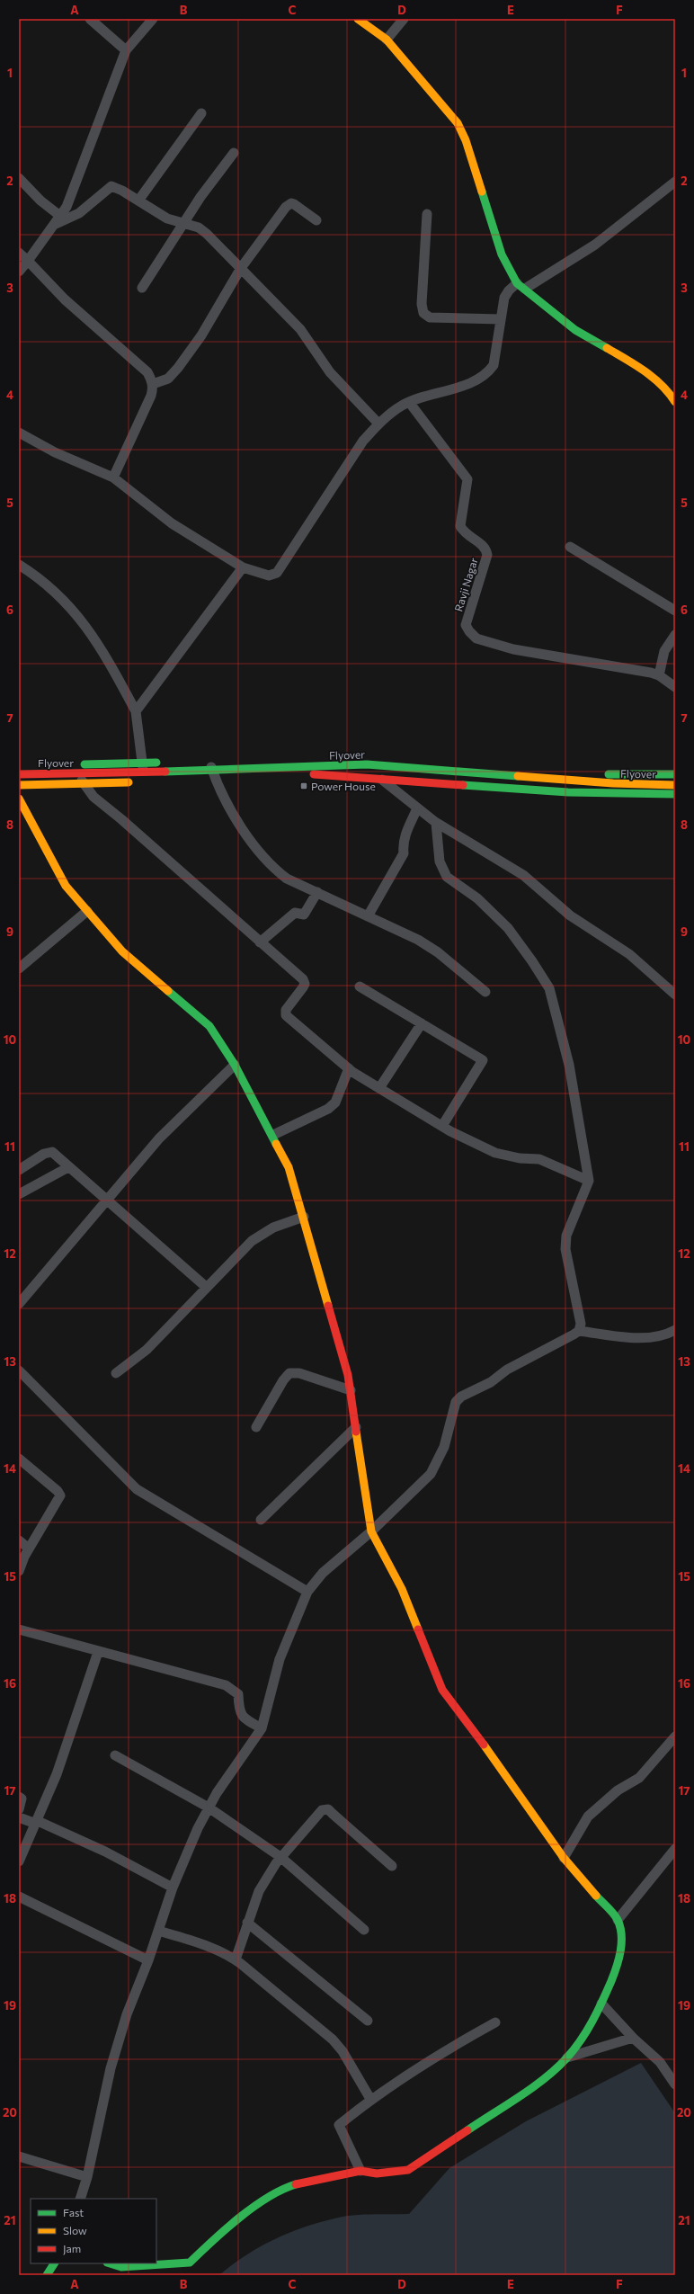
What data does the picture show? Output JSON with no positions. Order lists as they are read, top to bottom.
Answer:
{
  "streets": {
    "main road": ["Flyover"],
    "street": ["Ravji Nagar"]
  },
  "places": {
    "transit": ["Power House"]
  },
  "legend": ["Fast", "Slow", "Jam"],
  "grid": {
    "columns": [
      "A",
      "B",
      "C",
      "D",
      "E",
      "F"
    ],
    "rows": [
      "1",
      "2",
      "3",
      "4",
      "5",
      "6",
      "7",
      "8",
      "9",
      "10",
      "11",
      "12",
      "13",
      "14",
      "15",
      "16",
      "17",
      "18",
      "19",
      "20",
      "21"
    ]
  }
}
